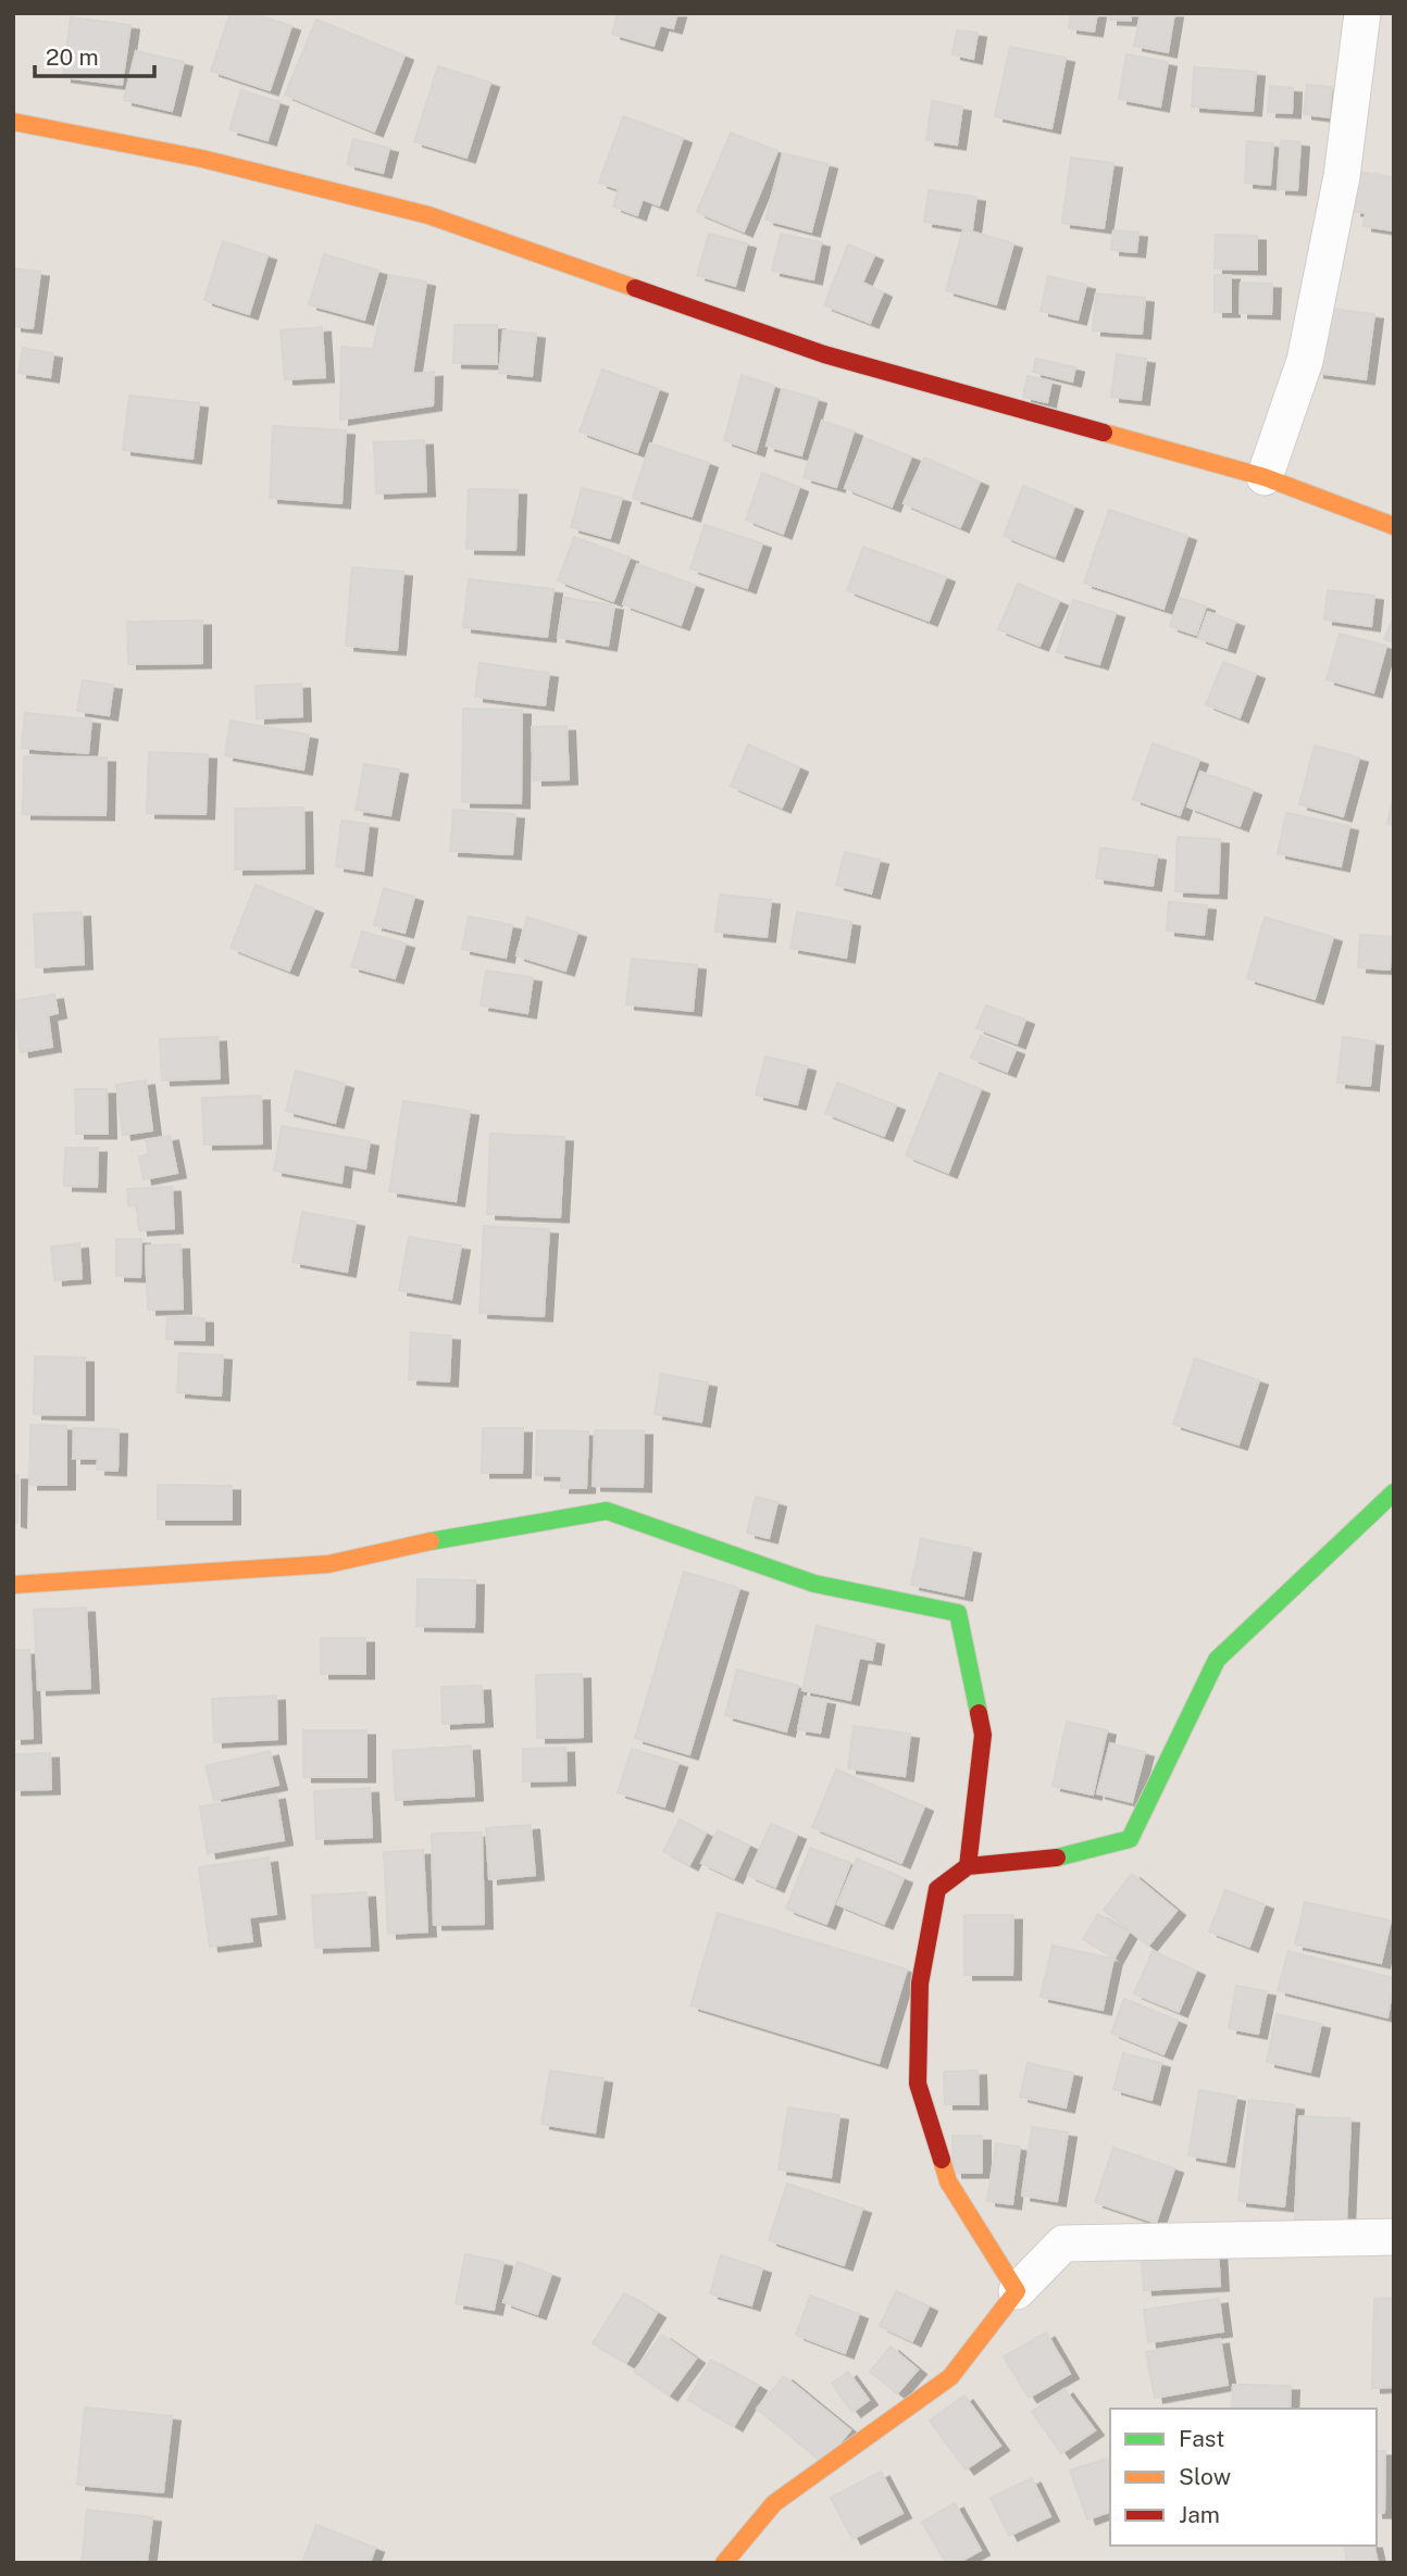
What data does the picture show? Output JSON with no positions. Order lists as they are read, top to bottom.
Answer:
{
  "legend": ["Fast", "Slow", "Jam"],
  "scale_bar": "20 m"
}
